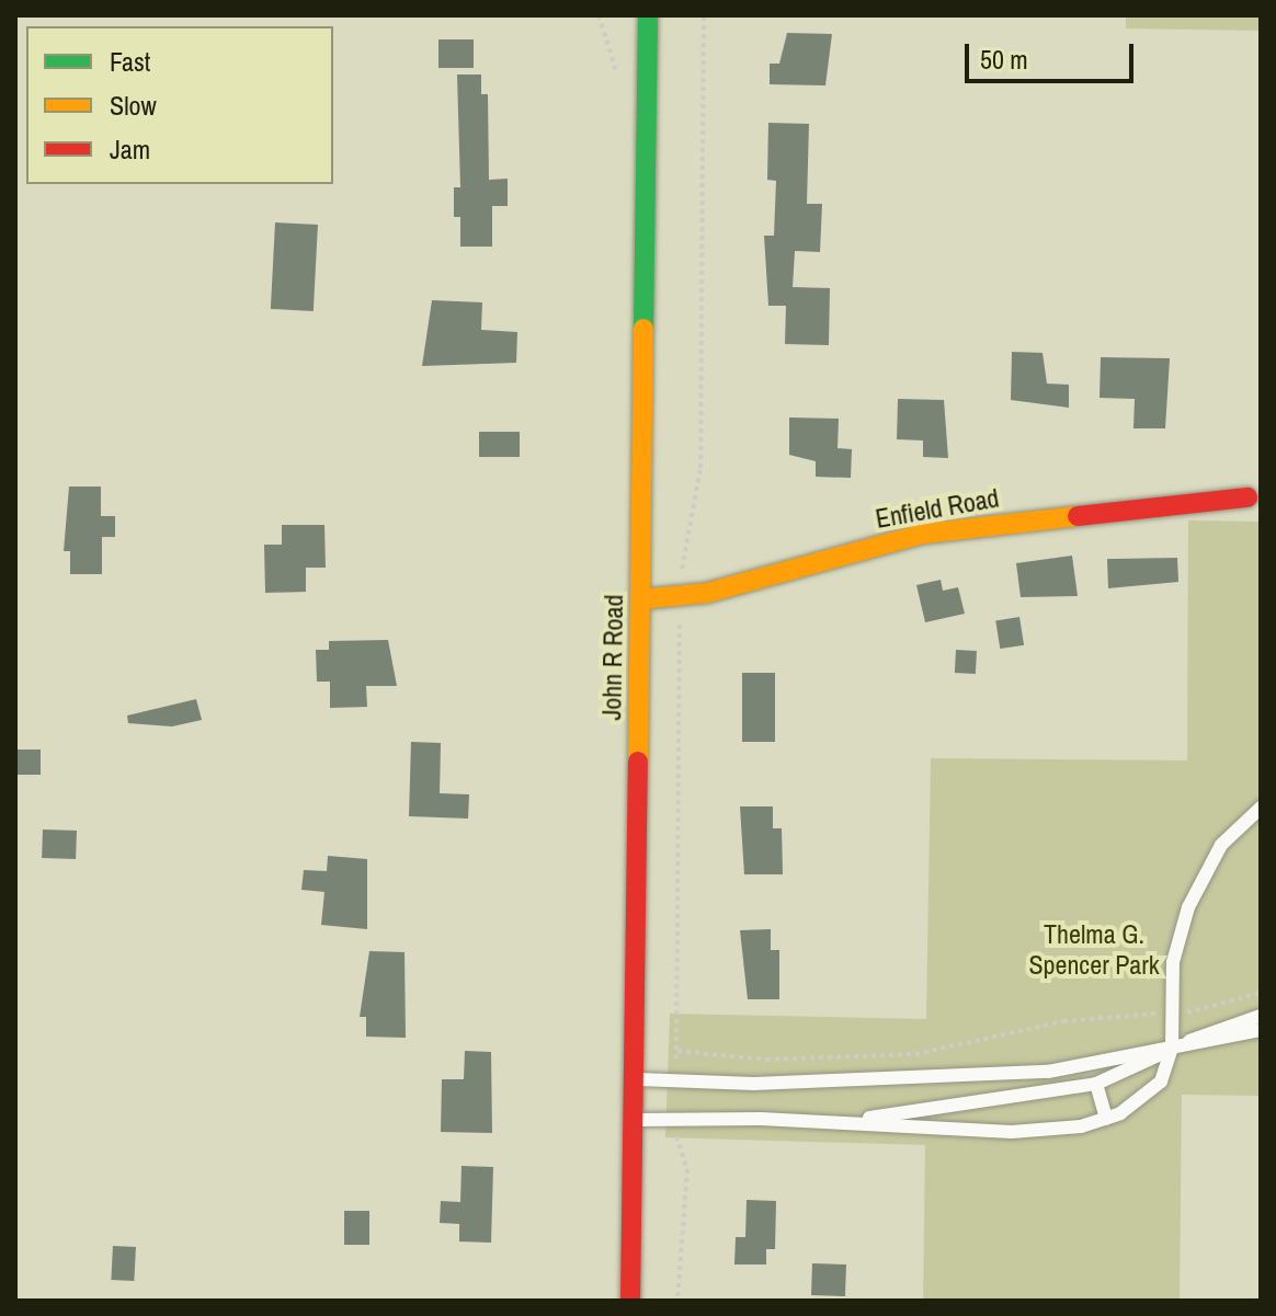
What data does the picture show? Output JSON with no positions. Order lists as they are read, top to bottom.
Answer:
{
  "streets": {
    "main road": ["Enfield Road", "John R Road"]
  },
  "crossings": [
    ["Enfield Road", "John R Road"]
  ],
  "parks": ["Thelma G. Spencer Park"],
  "legend": ["Fast", "Slow", "Jam"],
  "scale_bar": "50 m"
}
